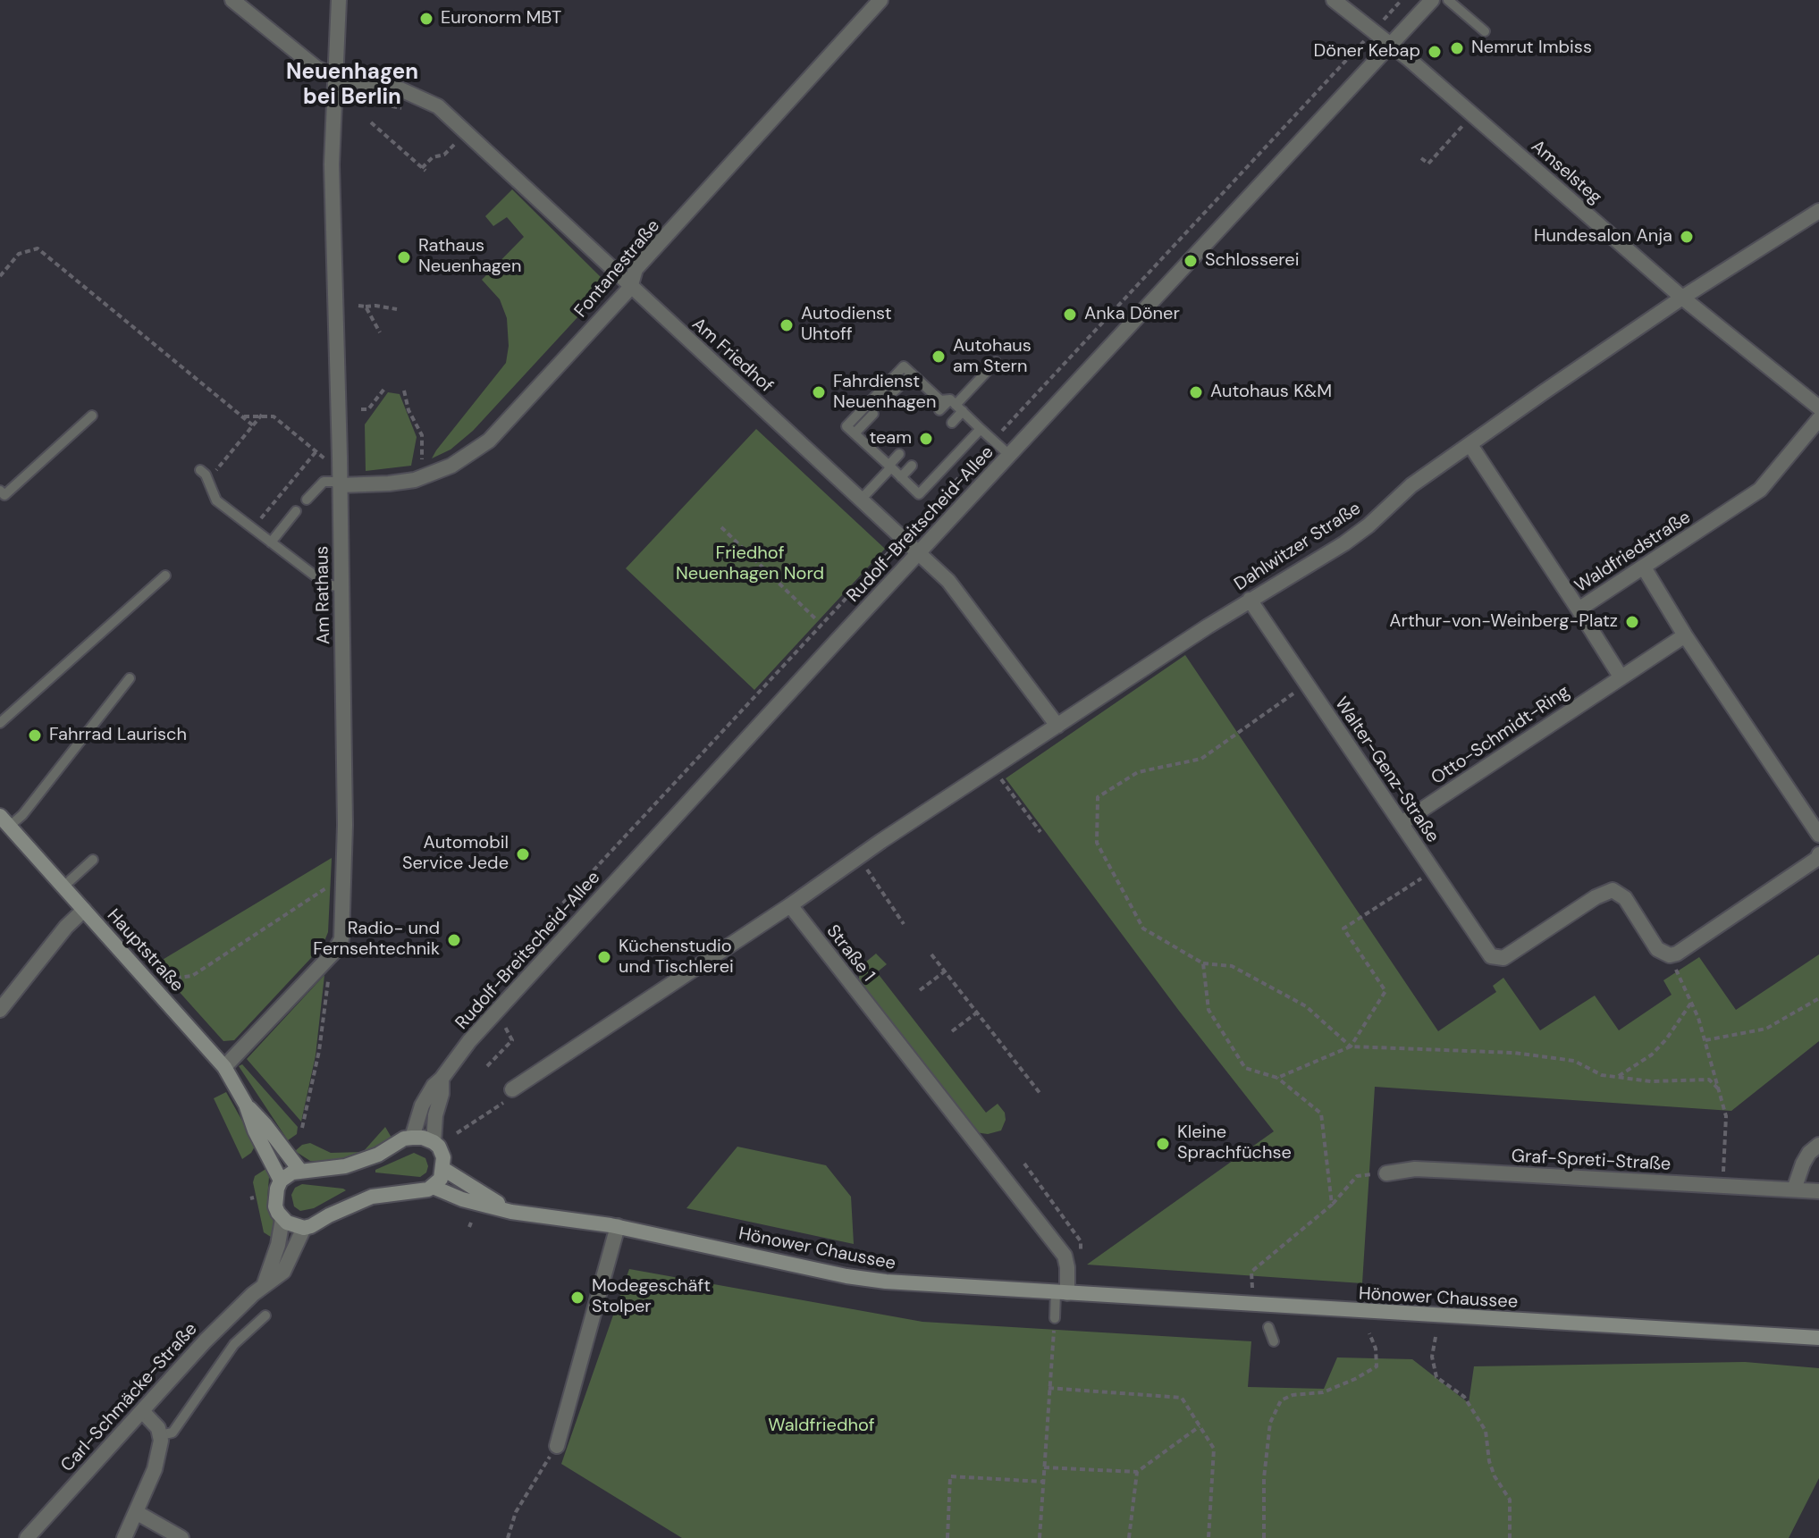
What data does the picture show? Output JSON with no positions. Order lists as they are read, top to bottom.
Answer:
{
  "streets": {
    "main road": ["Hauptstraße", "Hönower Chaussee"],
    "street": [
      "Amselsteg",
      "Fontanestraße",
      "Am Friedhof",
      "Rudolf-Breitscheid-Allee",
      "Dahlwitzer Straße",
      "Waldfriedstraße",
      "Am Rathaus",
      "Otto-Schmidt-Ring",
      "Walter-Genz-Straße",
      "Straße 1",
      "Graf-Spreti-Straße",
      "Carl-Schmäcke-Straße"
    ]
  },
  "crossings": [
    ["Amselsteg", "Rudolf-Breitscheid-Allee"],
    ["Amselsteg", "Dahlwitzer Straße"],
    ["Fontanestraße", "Am Friedhof"],
    ["Fontanestraße", "Am Rathaus"],
    ["Am Friedhof", "Rudolf-Breitscheid-Allee"],
    ["Am Friedhof", "Dahlwitzer Straße"],
    ["Am Friedhof", "Am Rathaus"],
    ["Dahlwitzer Straße", "Waldfriedstraße"],
    ["Dahlwitzer Straße", "Walter-Genz-Straße"],
    ["Dahlwitzer Straße", "Straße 1"],
    ["Am Rathaus", "Hauptstraße"],
    ["Otto-Schmidt-Ring", "Walter-Genz-Straße"],
    ["Straße 1", "Hönower Chaussee"]
  ],
  "districts": ["Neuenhagen bei Berlin"],
  "parks": ["Friedhof Neuenhagen Nord", "Waldfriedhof"],
  "places": [
    "Euronorm MBT",
    "Nemrut Imbiss",
    "Döner Kebap",
    "Hundesalon Anja",
    "Rathaus Neuenhagen",
    "Schlosserei",
    "Anka Döner",
    "Autodienst Uhtoff",
    "Autohaus am Stern",
    "Fahrdienst Neuenhagen",
    "Autohaus K&M",
    "team",
    "Arthur-von-Weinberg-Platz",
    "Fahrrad Laurisch",
    "Automobil Service Jede",
    "Radio- und Fernsehtechnik",
    "Küchenstudio und Tischlerei",
    "Kleine Sprachfüchse",
    "Modegeschäft Stolper"
  ]
}
